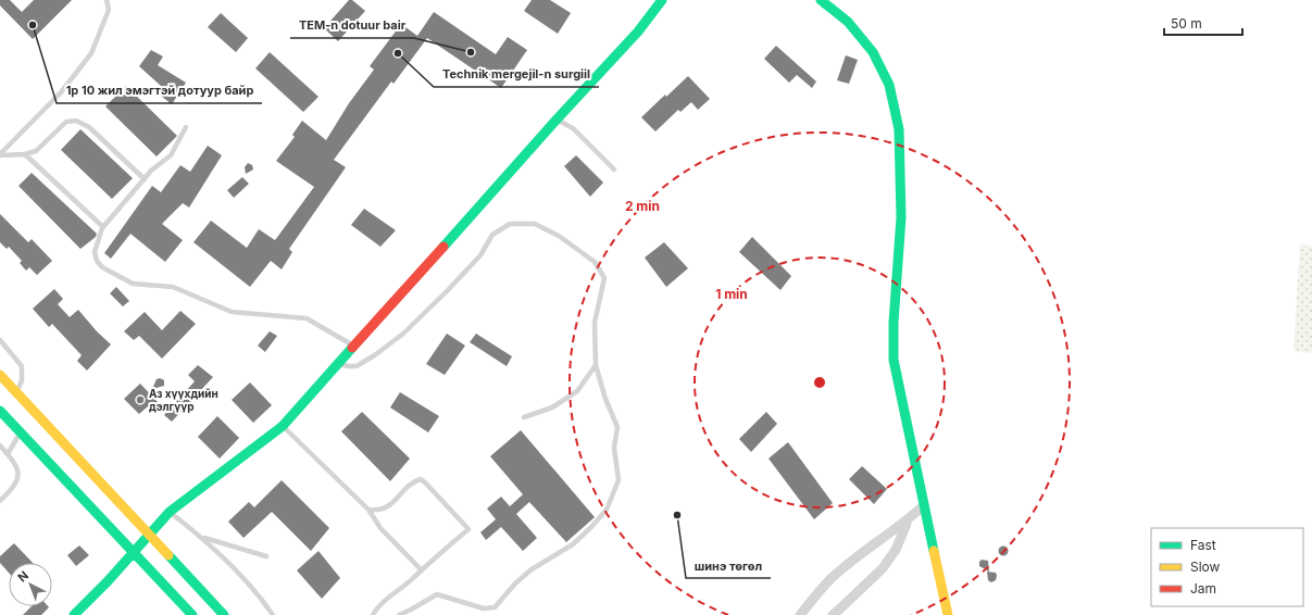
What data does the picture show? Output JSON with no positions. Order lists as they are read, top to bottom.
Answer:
{
  "places": [
    "1р 10 жил эмэгтэй дотуур байр",
    "TEM-n dotuur bair",
    "Technik mergejil-n surgiil",
    "Аз хүүхдийн дэлгүүр",
    "шинэ төгөл"
  ],
  "legend": ["Fast", "Slow", "Jam"],
  "scale_bar": "50 m",
  "north": "top left",
  "rings": ["2 min", "1 min"]
}
